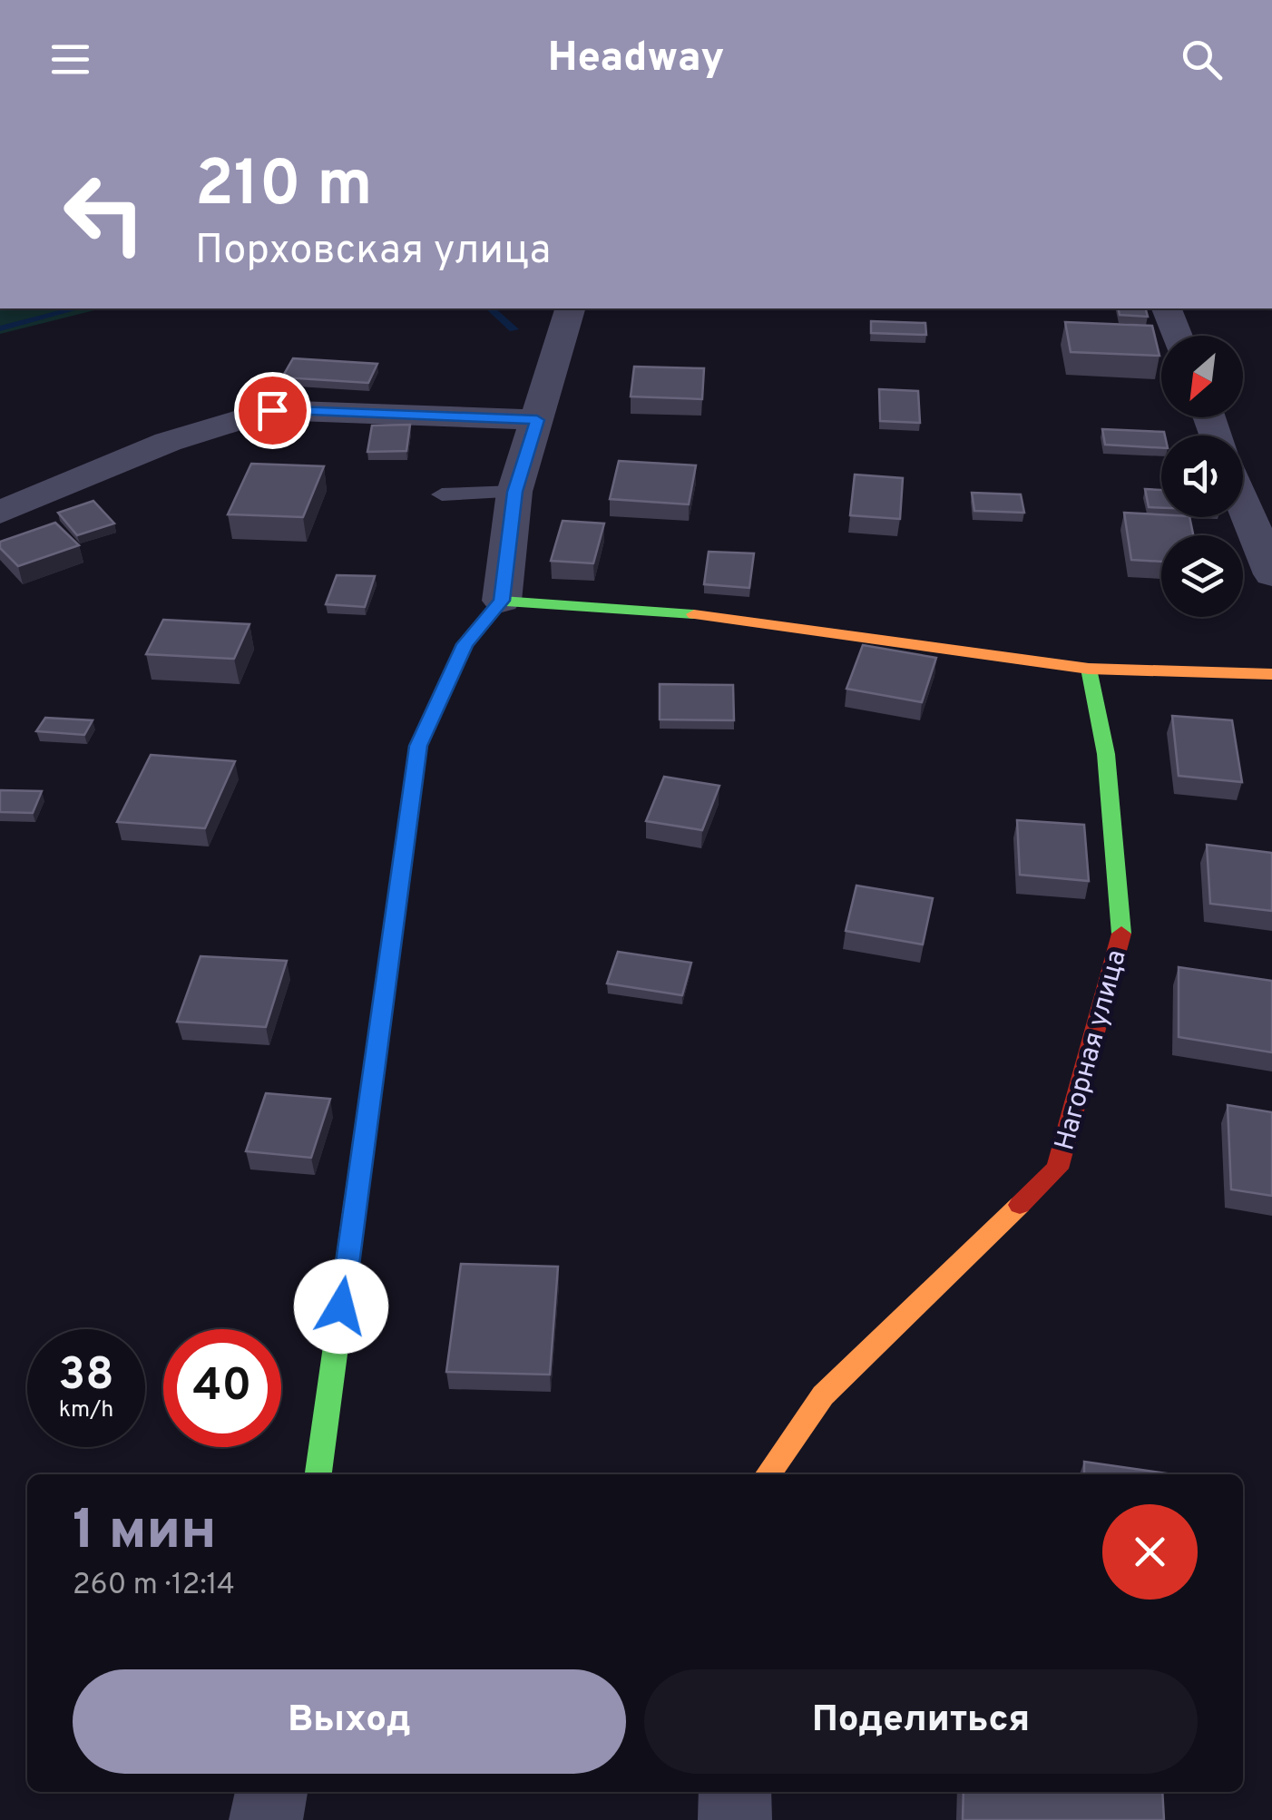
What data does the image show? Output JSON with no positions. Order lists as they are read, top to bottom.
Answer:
{
  "streets": {
    "street": ["Нагорная улица"]
  },
  "north": "bottom left",
  "page": {
    "header": "Headway",
    "turn": ["210 m", "Порховская улица"],
    "speed": "38 km/h",
    "limit": "40",
    "heading": ["1 мин", "260 m · 12:14"],
    "buttons": ["Выход", "Поделиться"]
  }
}
